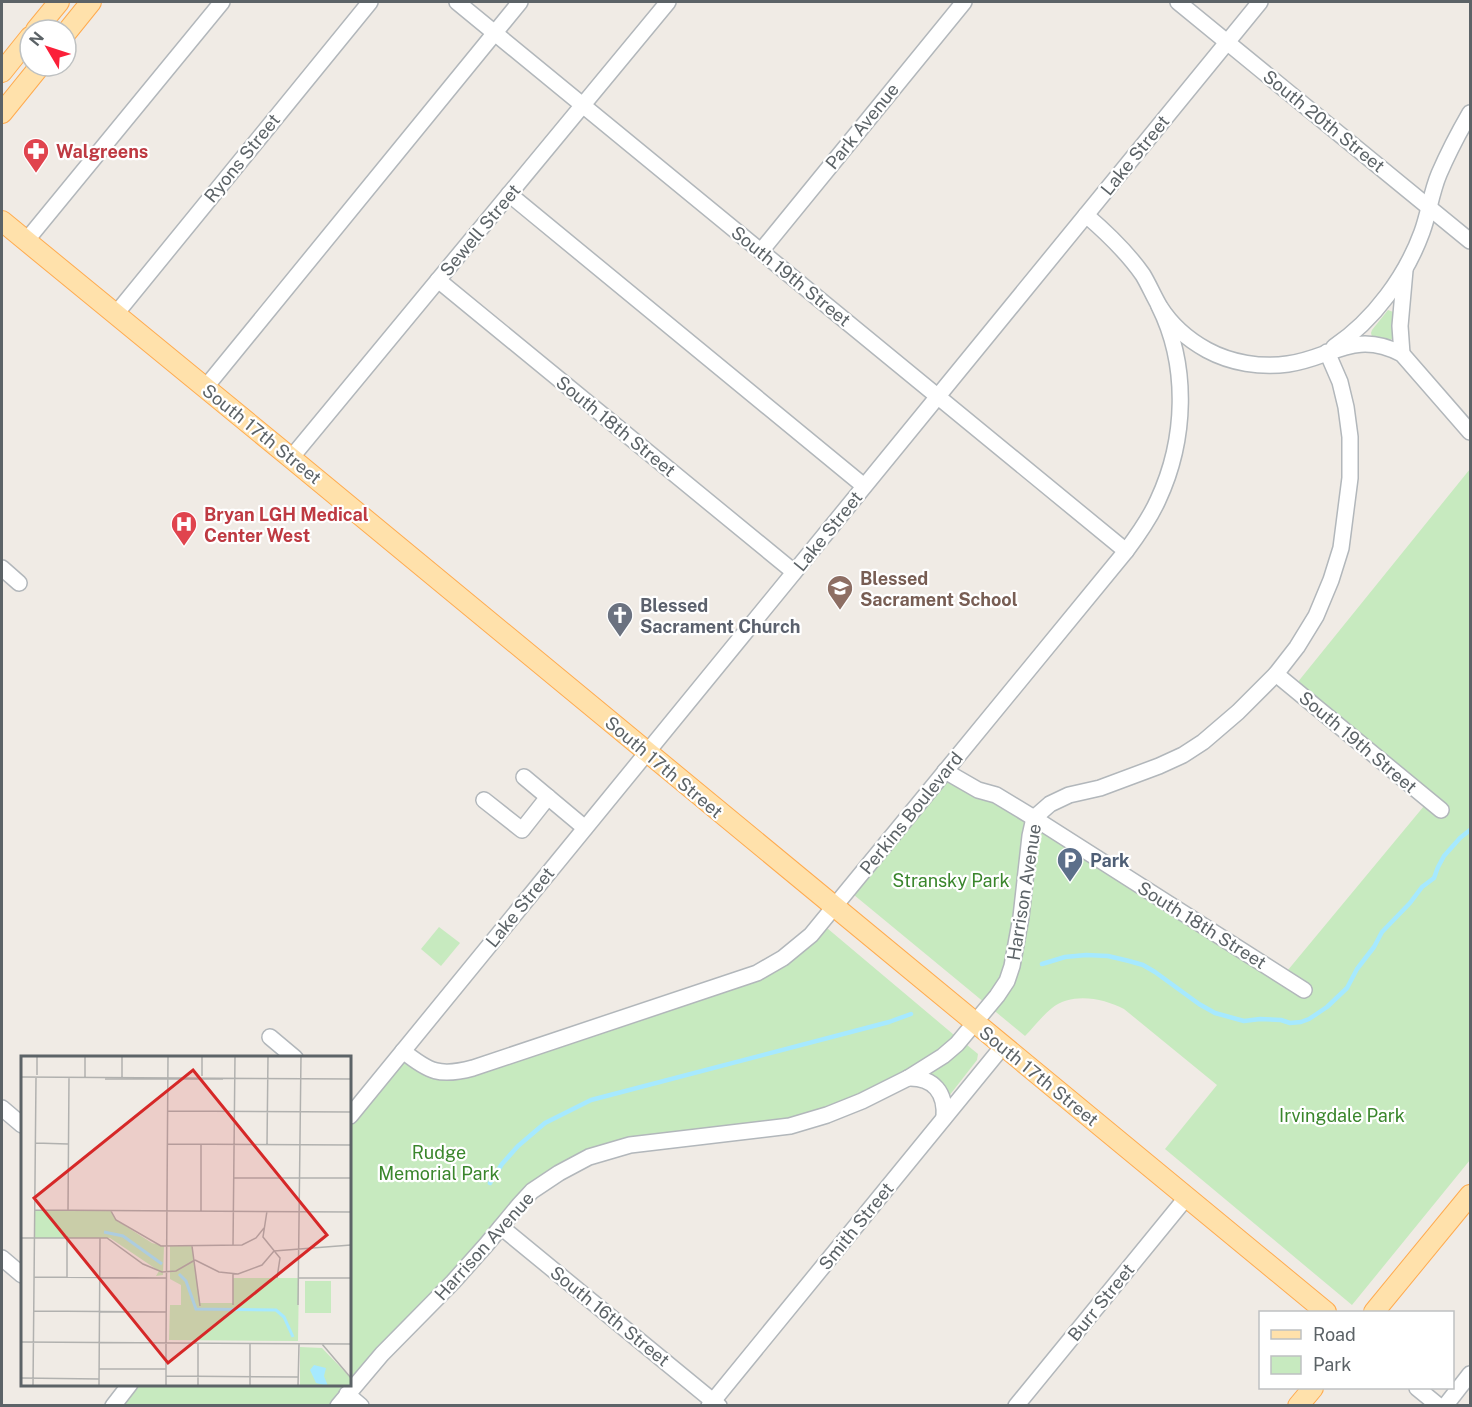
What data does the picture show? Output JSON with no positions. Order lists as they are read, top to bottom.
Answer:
{
  "streets": {
    "main road": ["South 17th Street"],
    "street": [
      "South 20th Street",
      "Park Avenue",
      "Lake Street",
      "Ryons Street",
      "Sewell Street",
      "South 19th Street",
      "South 18th Street",
      "Perkins Boulevard",
      "Harrison Avenue",
      "Smith Street",
      "Burr Street",
      "South 16th Street"
    ]
  },
  "crossings": [
    ["South 20th Street", "Lake Street"],
    ["Park Avenue", "South 19th Street"],
    ["Lake Street", "South 19th Street"],
    ["Lake Street", "South 18th Street"],
    ["Lake Street", "South 17th Street"],
    ["Lake Street", "Perkins Boulevard"],
    ["Ryons Street", "South 17th Street"],
    ["Sewell Street", "South 19th Street"],
    ["Sewell Street", "South 18th Street"],
    ["Sewell Street", "South 17th Street"],
    ["South 19th Street", "Perkins Boulevard"],
    ["South 19th Street", "Harrison Avenue"],
    ["South 18th Street", "Perkins Boulevard"],
    ["South 18th Street", "Harrison Avenue"],
    ["South 17th Street", "Perkins Boulevard"],
    ["South 17th Street", "Harrison Avenue"],
    ["South 17th Street", "Smith Street"],
    ["South 17th Street", "Burr Street"],
    ["Harrison Avenue", "South 16th Street"],
    ["Smith Street", "South 16th Street"]
  ],
  "parks": ["Stransky Park", "Irvingdale Park", "Rudge Memorial Park"],
  "places": {
    "pharmacy": ["Walgreens"],
    "hospital": ["Bryan LGH Medical Center West"],
    "school or university": ["Blessed Sacrament School"],
    "church": ["Blessed Sacrament Church"],
    "parking": ["Park"]
  },
  "legend": ["Road", "Park"],
  "north": "top left"
}
